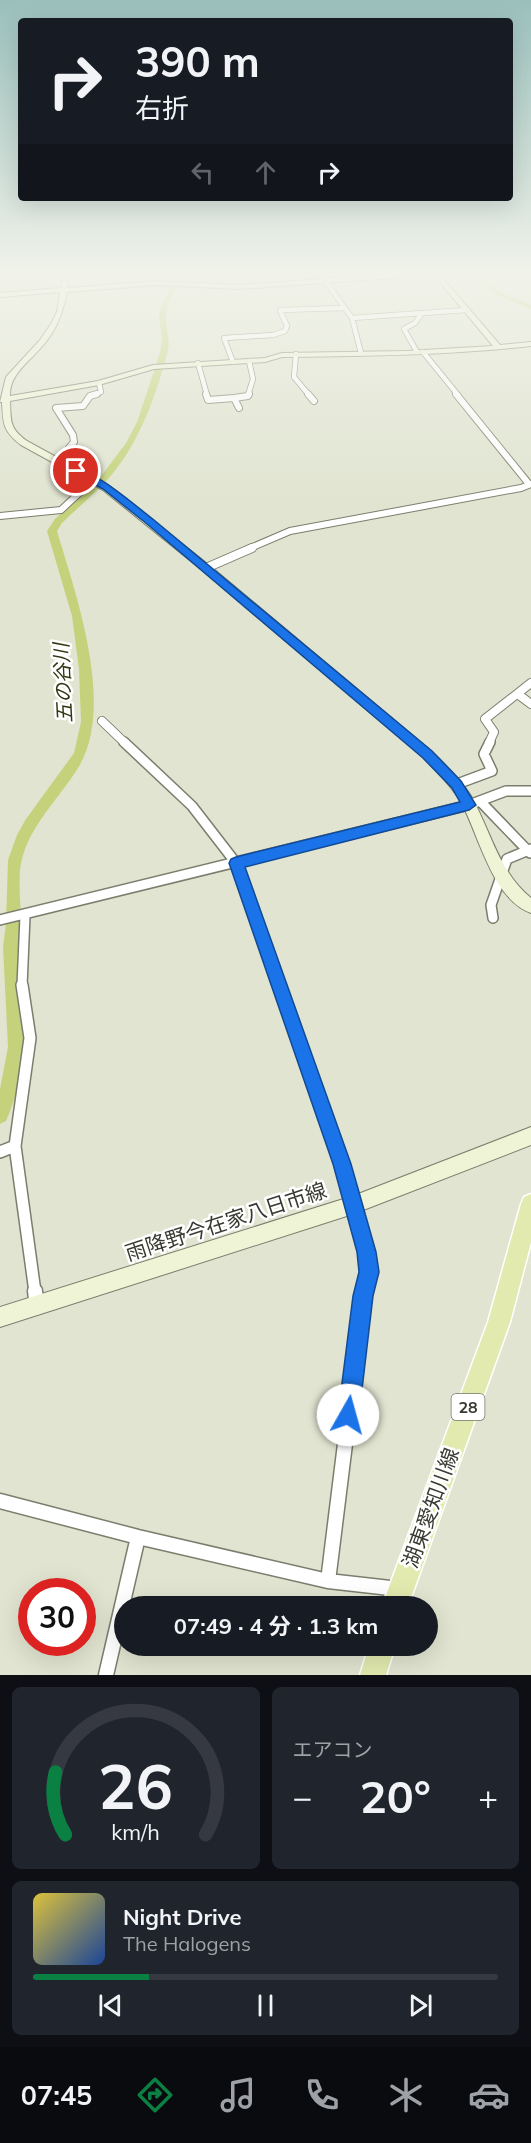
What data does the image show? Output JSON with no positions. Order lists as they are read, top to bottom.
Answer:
{
  "streets": {
    "main road": ["28", "湖東愛知川線"],
    "street": ["雨降野今在家八日市線"]
  },
  "water": ["五の谷川"],
  "page": {
    "turn": ["390 m", "右折"],
    "limit": "30",
    "trip": "07:49 · 4 分 · 1.3 km",
    "tile": "エアコン",
    "heat": ["−", "20°", "+"],
    "song": ["Night Drive", "The Halogens"],
    "tabs": "07:45",
    "gauge": ["26", "km/h"]
  }
}
